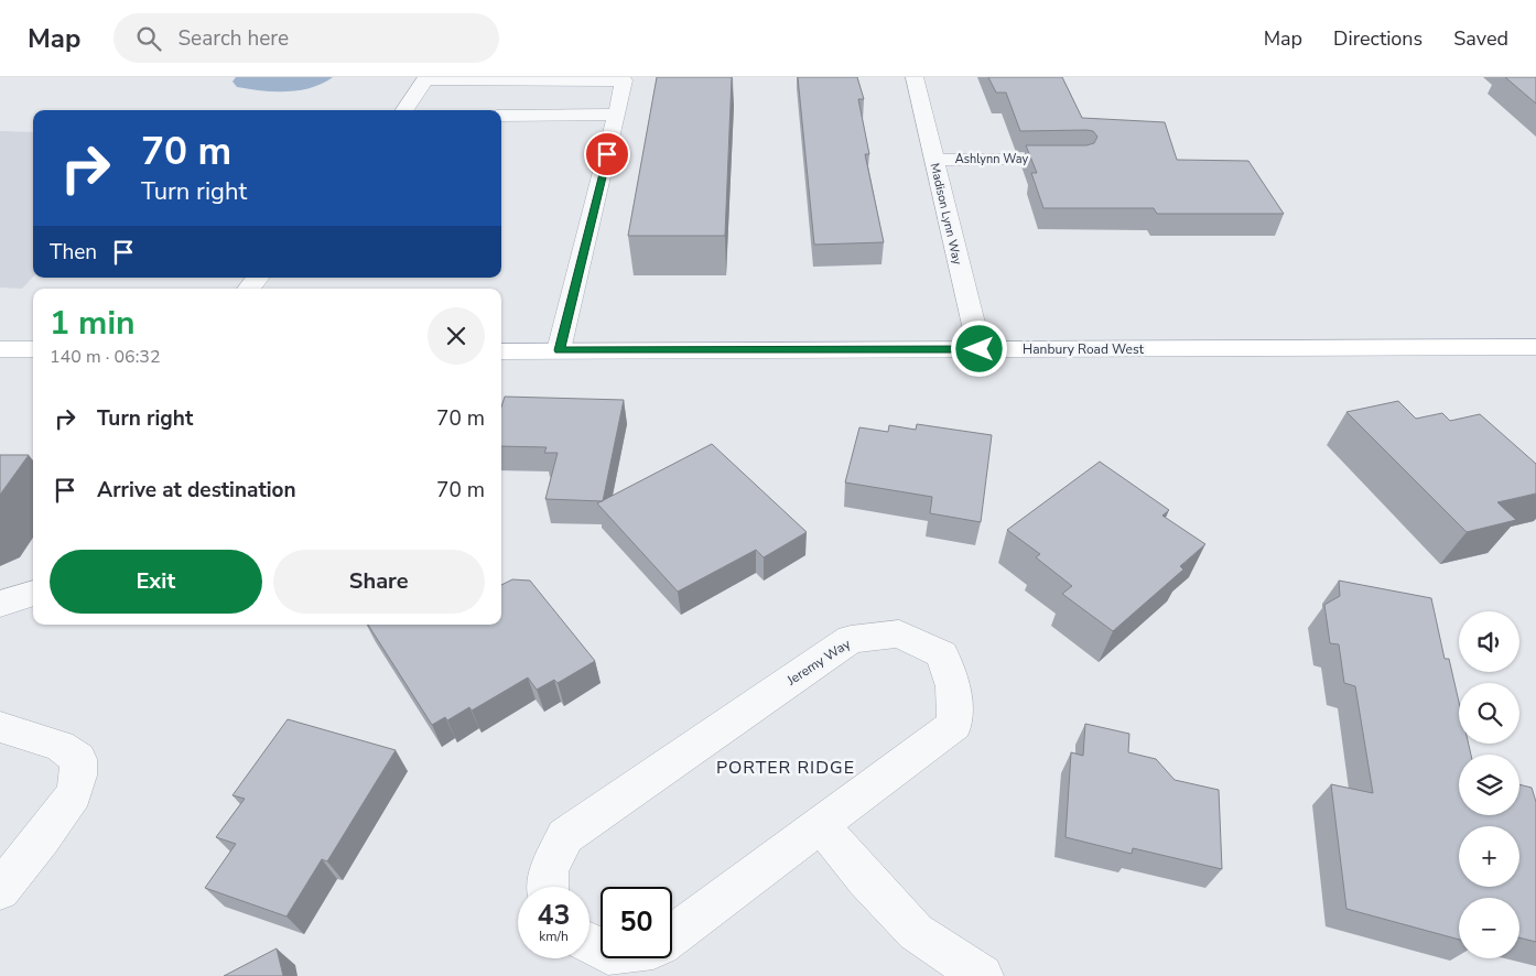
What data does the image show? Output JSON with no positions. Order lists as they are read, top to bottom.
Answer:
{
  "streets": {
    "main road": ["Hanbury Road West"],
    "street": ["Ashlynn Way", "Madison Lynn Way", "Jeremy Way"]
  },
  "crossings": [
    ["Ashlynn Way", "Madison Lynn Way"],
    ["Madison Lynn Way", "Hanbury Road West"]
  ],
  "districts": ["PORTER RIDGE"],
  "page": {
    "header": "Map",
    "search": "Search here",
    "nav": ["Map", "Directions", "Saved"],
    "turn": ["70 m", "Turn right"],
    "then": "Then",
    "heading": ["1 min", "140 m · 06:32"],
    "list": [
      {
        "name": "Turn right",
        "value": "70 m"
      },
      {
        "name": "Arrive at destination",
        "value": "70 m"
      }
    ],
    "buttons": ["Exit", "Share"],
    "map_buttons": ["+", "−"],
    "speed": "43 km/h",
    "limit": "50"
  }
}
